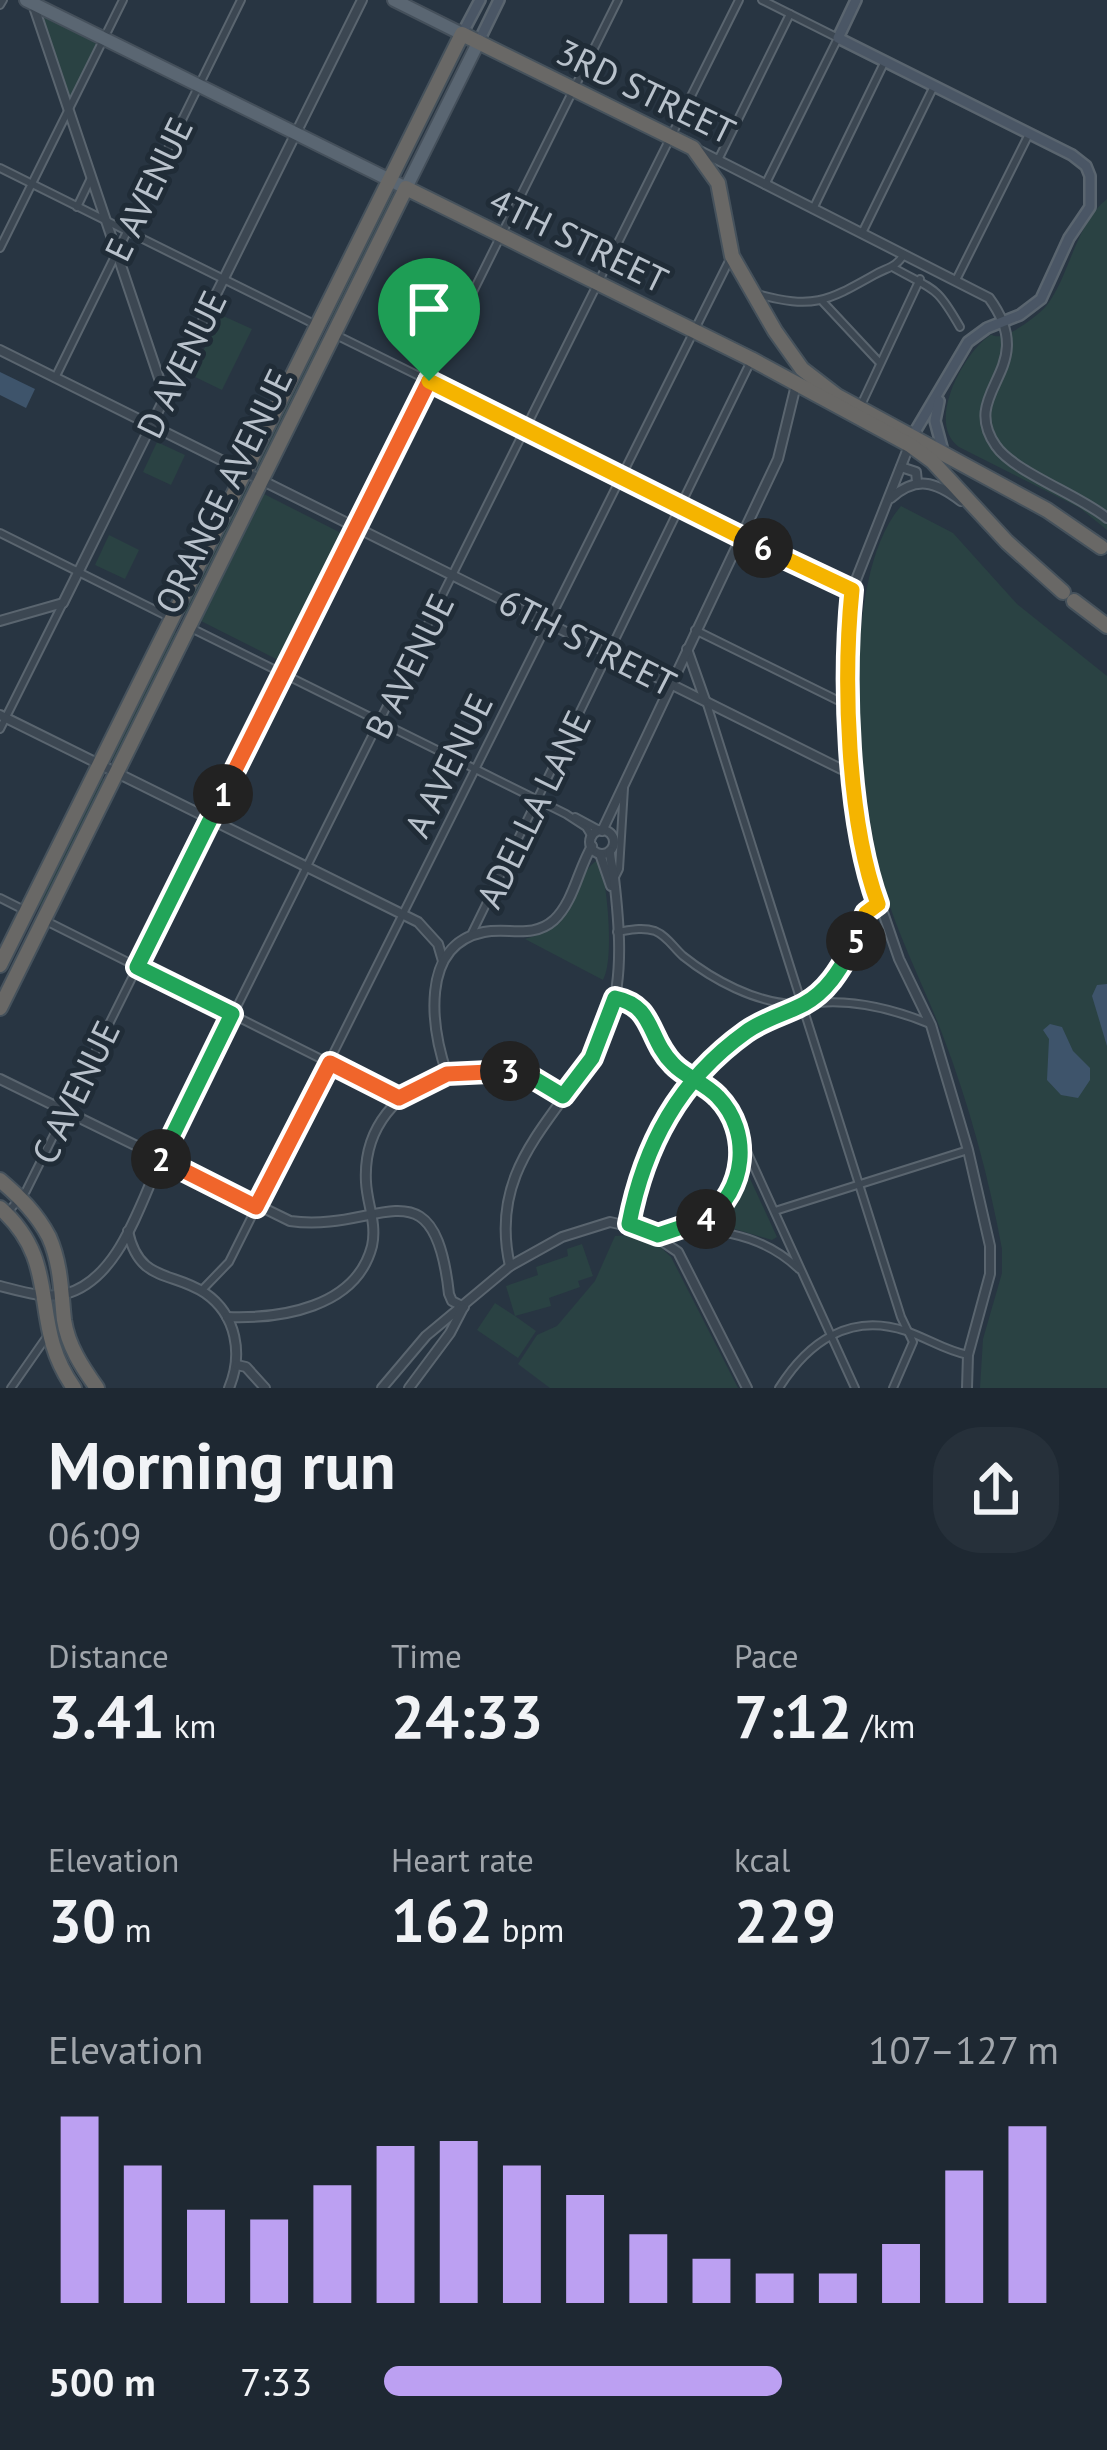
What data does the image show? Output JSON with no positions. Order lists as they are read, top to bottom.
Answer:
{
  "streets": {
    "highway": ["3RD STREET", "4TH STREET", "ORANGE AVENUE"],
    "street": [
      "E AVENUE",
      "D AVENUE",
      "6TH STREET",
      "B AVENUE",
      "A AVENUE",
      "ADELLA LANE",
      "C AVENUE"
    ]
  },
  "crossings": [
    ["3RD STREET", "ORANGE AVENUE"],
    ["3RD STREET", "B AVENUE"],
    ["3RD STREET", "C AVENUE"],
    ["E AVENUE", "4TH STREET"],
    ["E AVENUE", "6TH STREET"],
    ["4TH STREET", "D AVENUE"],
    ["4TH STREET", "ORANGE AVENUE"],
    ["4TH STREET", "B AVENUE"],
    ["4TH STREET", "A AVENUE"],
    ["4TH STREET", "ADELLA LANE"],
    ["4TH STREET", "C AVENUE"],
    ["D AVENUE", "6TH STREET"],
    ["ORANGE AVENUE", "6TH STREET"],
    ["6TH STREET", "B AVENUE"],
    ["6TH STREET", "A AVENUE"],
    ["6TH STREET", "ADELLA LANE"],
    ["6TH STREET", "C AVENUE"]
  ],
  "page": {
    "pins": [
      "6",
      "1",
      "5",
      "3",
      "2",
      "4"
    ],
    "heading": ["Morning run", "06:09"],
    "stats": [
      ["Distance", "3.41 km"],
      ["Time", "24:33"],
      ["Pace", "7:12 /km"],
      ["Elevation", "30 m"],
      ["Heart rate", "162 bpm"],
      ["kcal", "229"]
    ],
    "chart": ["Elevation", "107–127 m"],
    "list": [
      {
        "name": "500 m",
        "note": "7:33"
      }
    ]
  }
}
